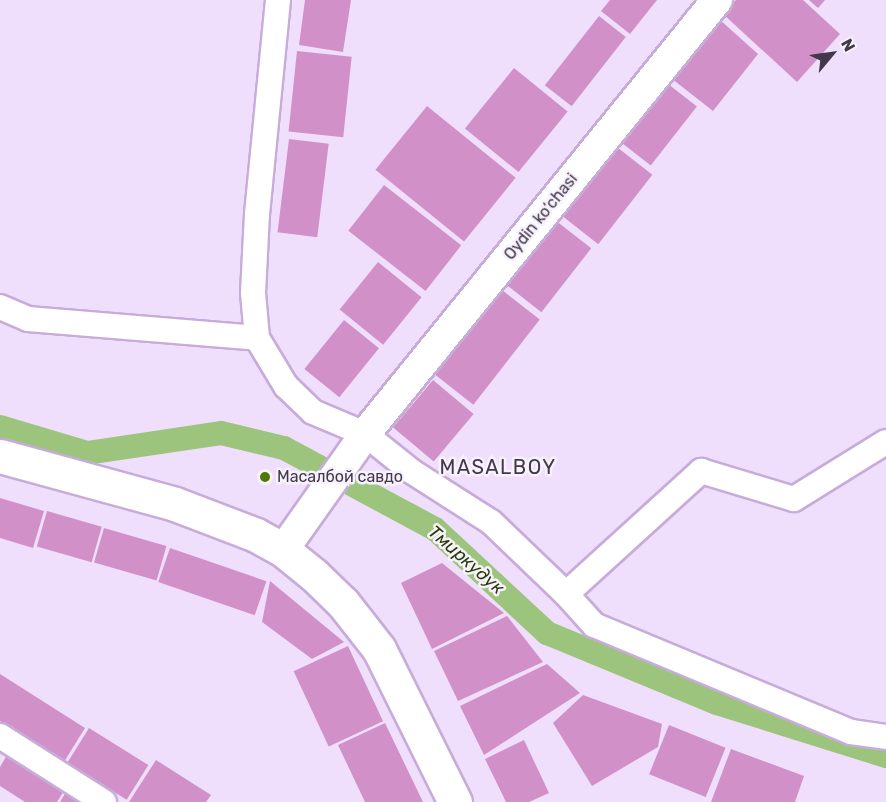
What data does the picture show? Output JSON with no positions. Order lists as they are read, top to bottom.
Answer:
{
  "streets": {
    "street": ["Oydin ko‘chasi"]
  },
  "districts": ["MASALBOY"],
  "water": ["Тмиркудук"],
  "places": ["Масалбой савдо"],
  "north": "top right"
}
